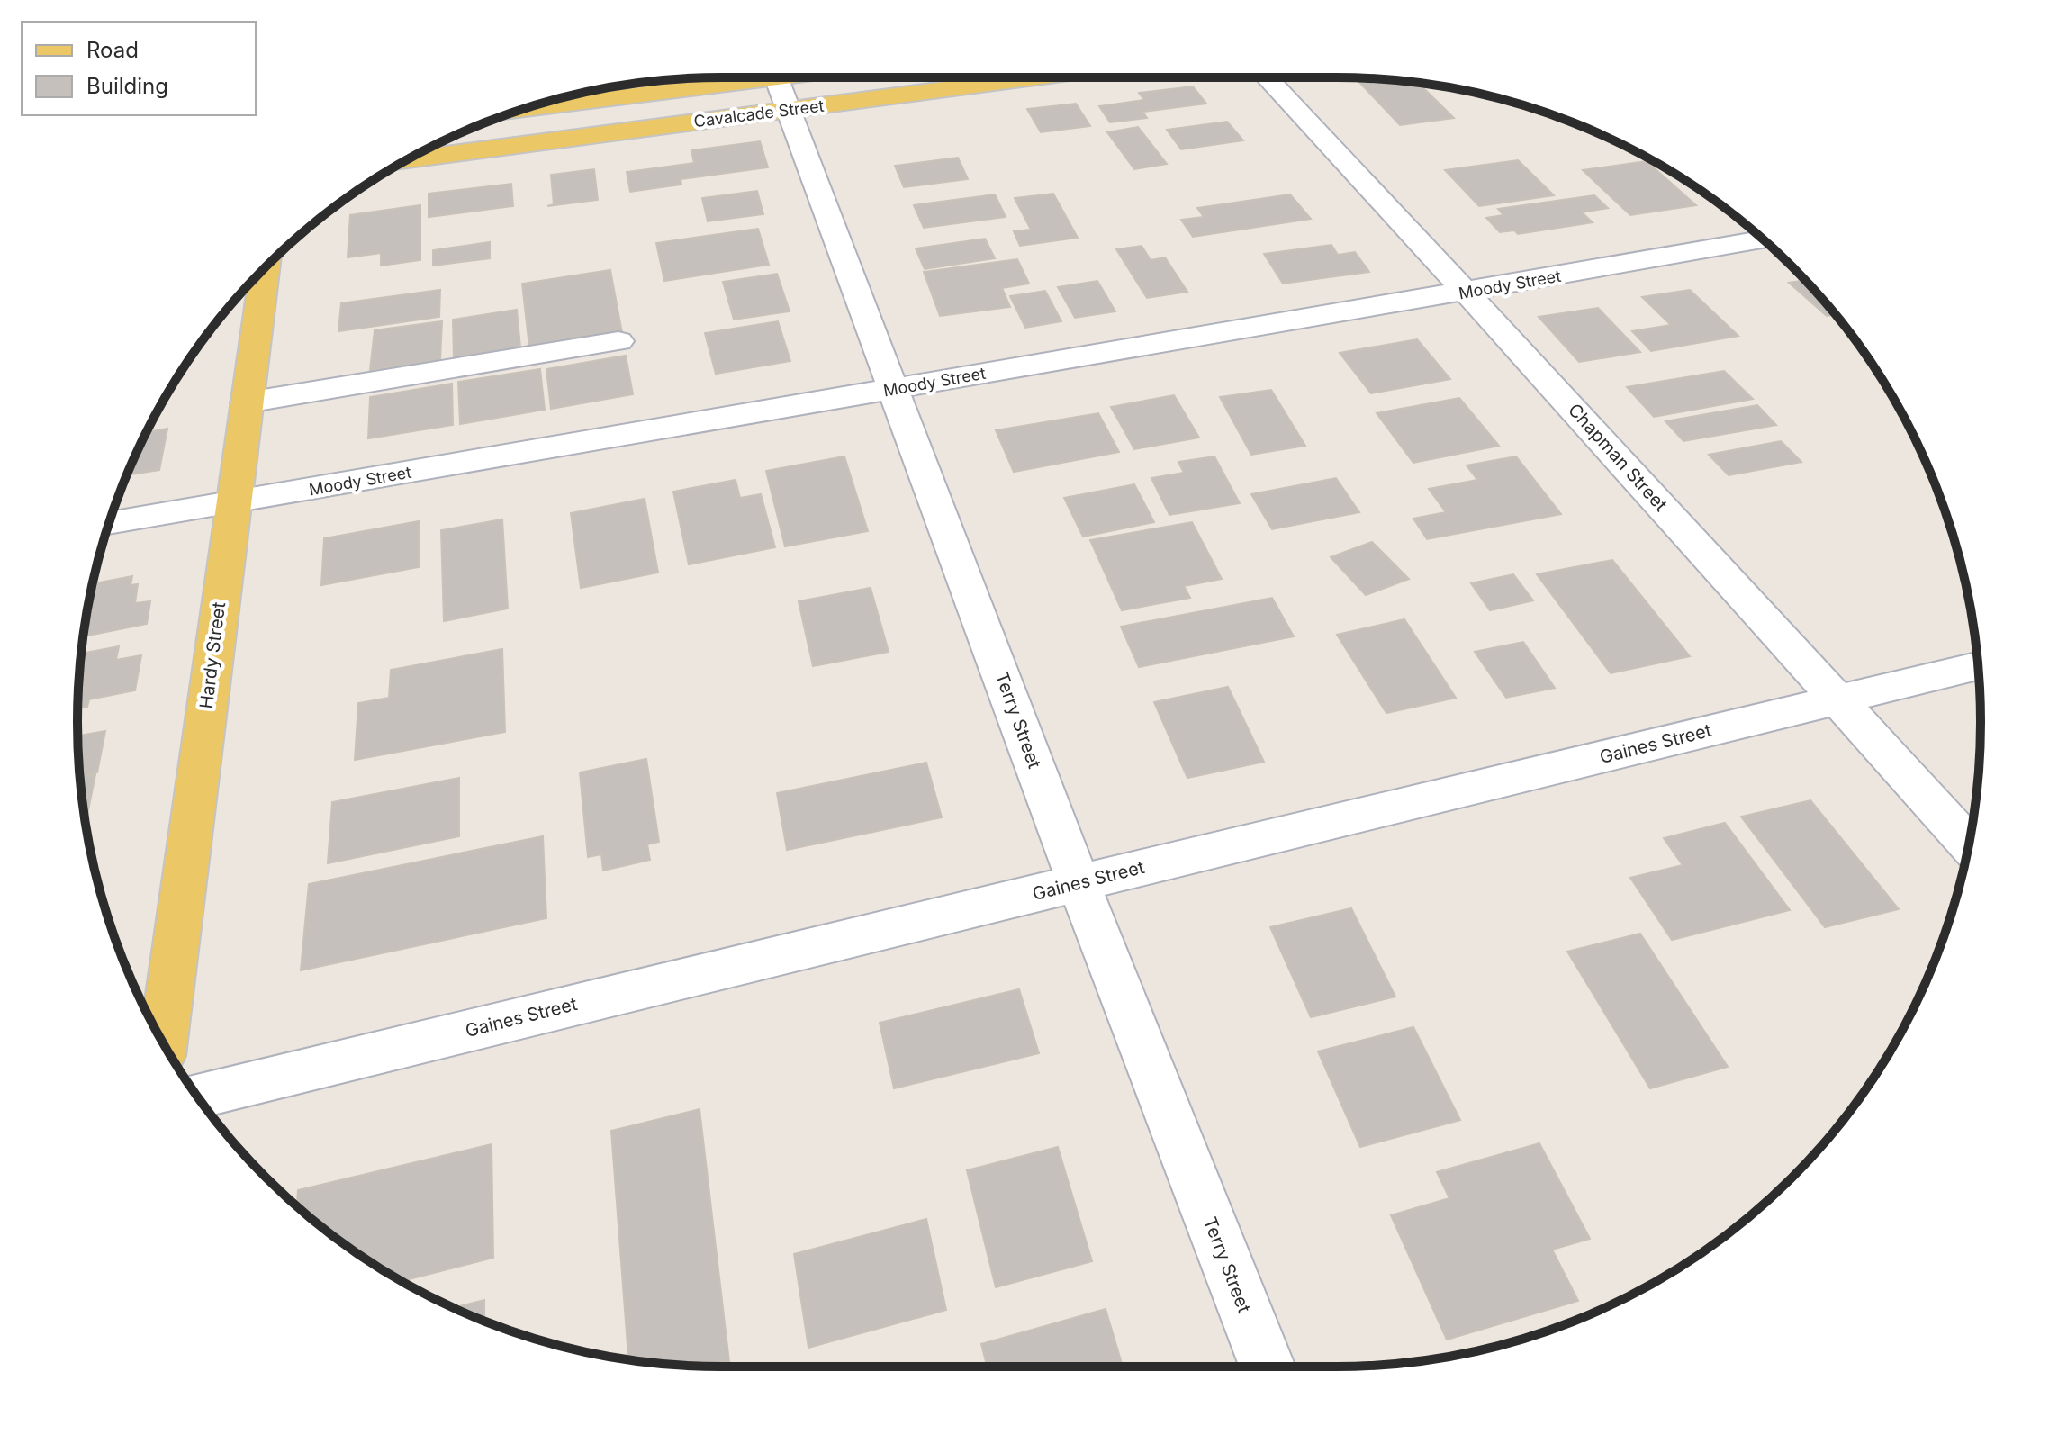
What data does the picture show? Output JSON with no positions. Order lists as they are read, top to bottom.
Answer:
{
  "streets": {
    "main road": ["Cavalcade Street", "Hardy Street"],
    "street": [
      "Moody Street",
      "Chapman Street",
      "Terry Street",
      "Gaines Street"
    ]
  },
  "crossings": [
    ["Cavalcade Street", "Terry Street"],
    ["Moody Street", "Chapman Street"],
    ["Moody Street", "Hardy Street"],
    ["Moody Street", "Terry Street"],
    ["Chapman Street", "Gaines Street"],
    ["Terry Street", "Gaines Street"]
  ],
  "legend": ["Road", "Building"]
}
